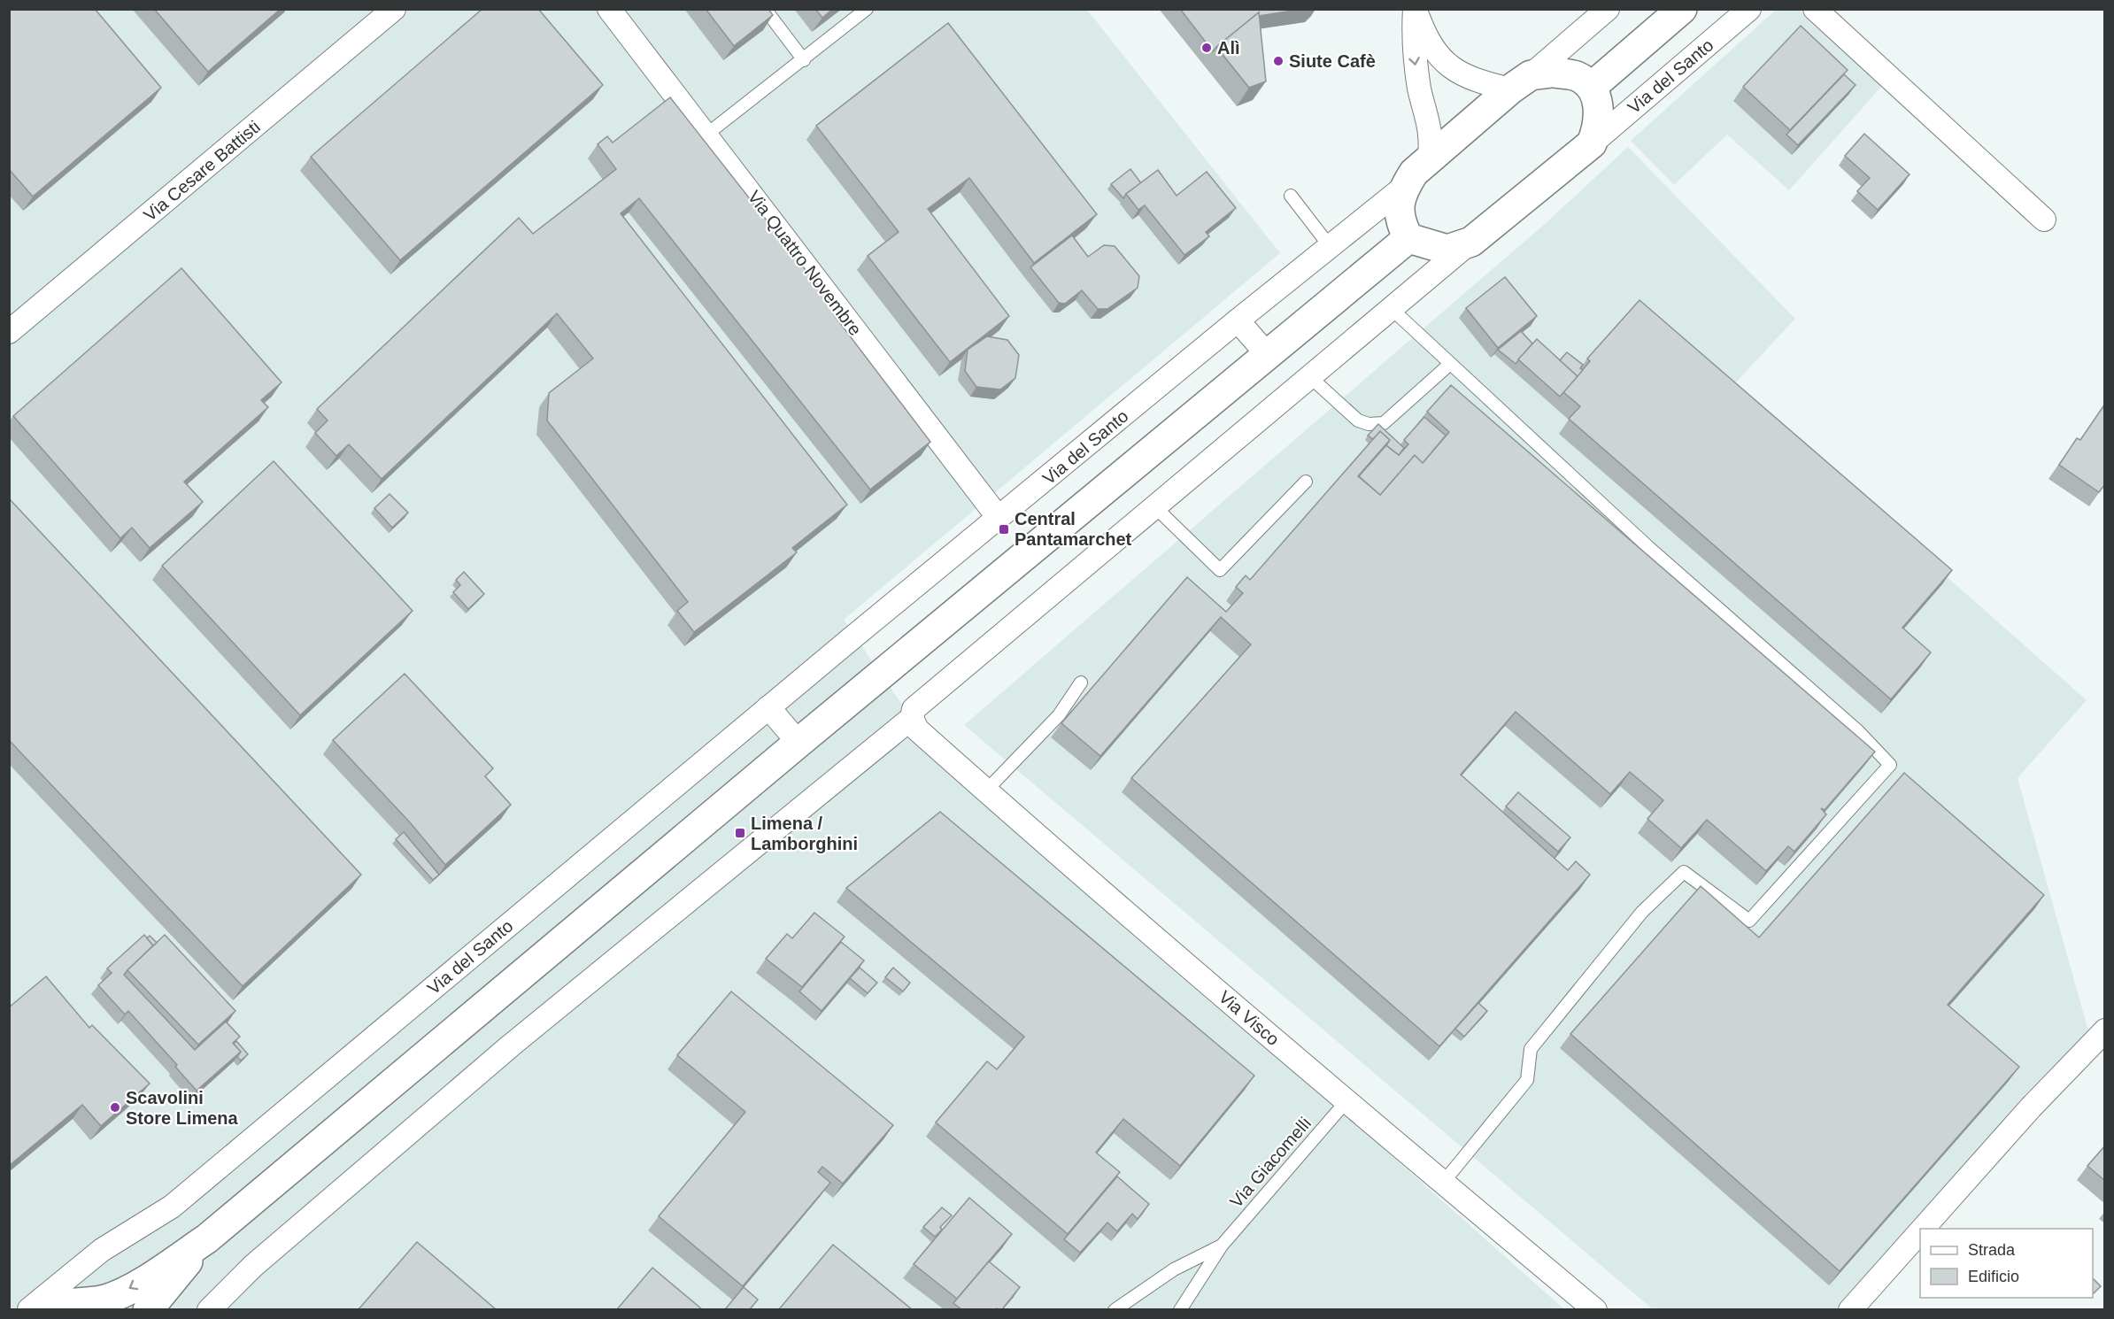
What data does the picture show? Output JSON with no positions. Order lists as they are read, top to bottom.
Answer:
{
  "streets": {
    "street": [
      "Via del Santo",
      "Via Cesare Battisti",
      "Via Quattro Novembre",
      "Via Visco"
    ],
    "lane": ["Via Giacomelli"]
  },
  "crossings": [
    ["Via del Santo", "Via Quattro Novembre"],
    ["Via del Santo", "Via Visco"],
    ["Via Visco", "Via Giacomelli"]
  ],
  "places": {
    "other": ["Alì", "Siute Cafè", "Scavolini Store Limena"],
    "transit": ["Central Pantamarchet", "Limena / Lamborghini"]
  },
  "legend": ["Strada", "Edificio"]
}
